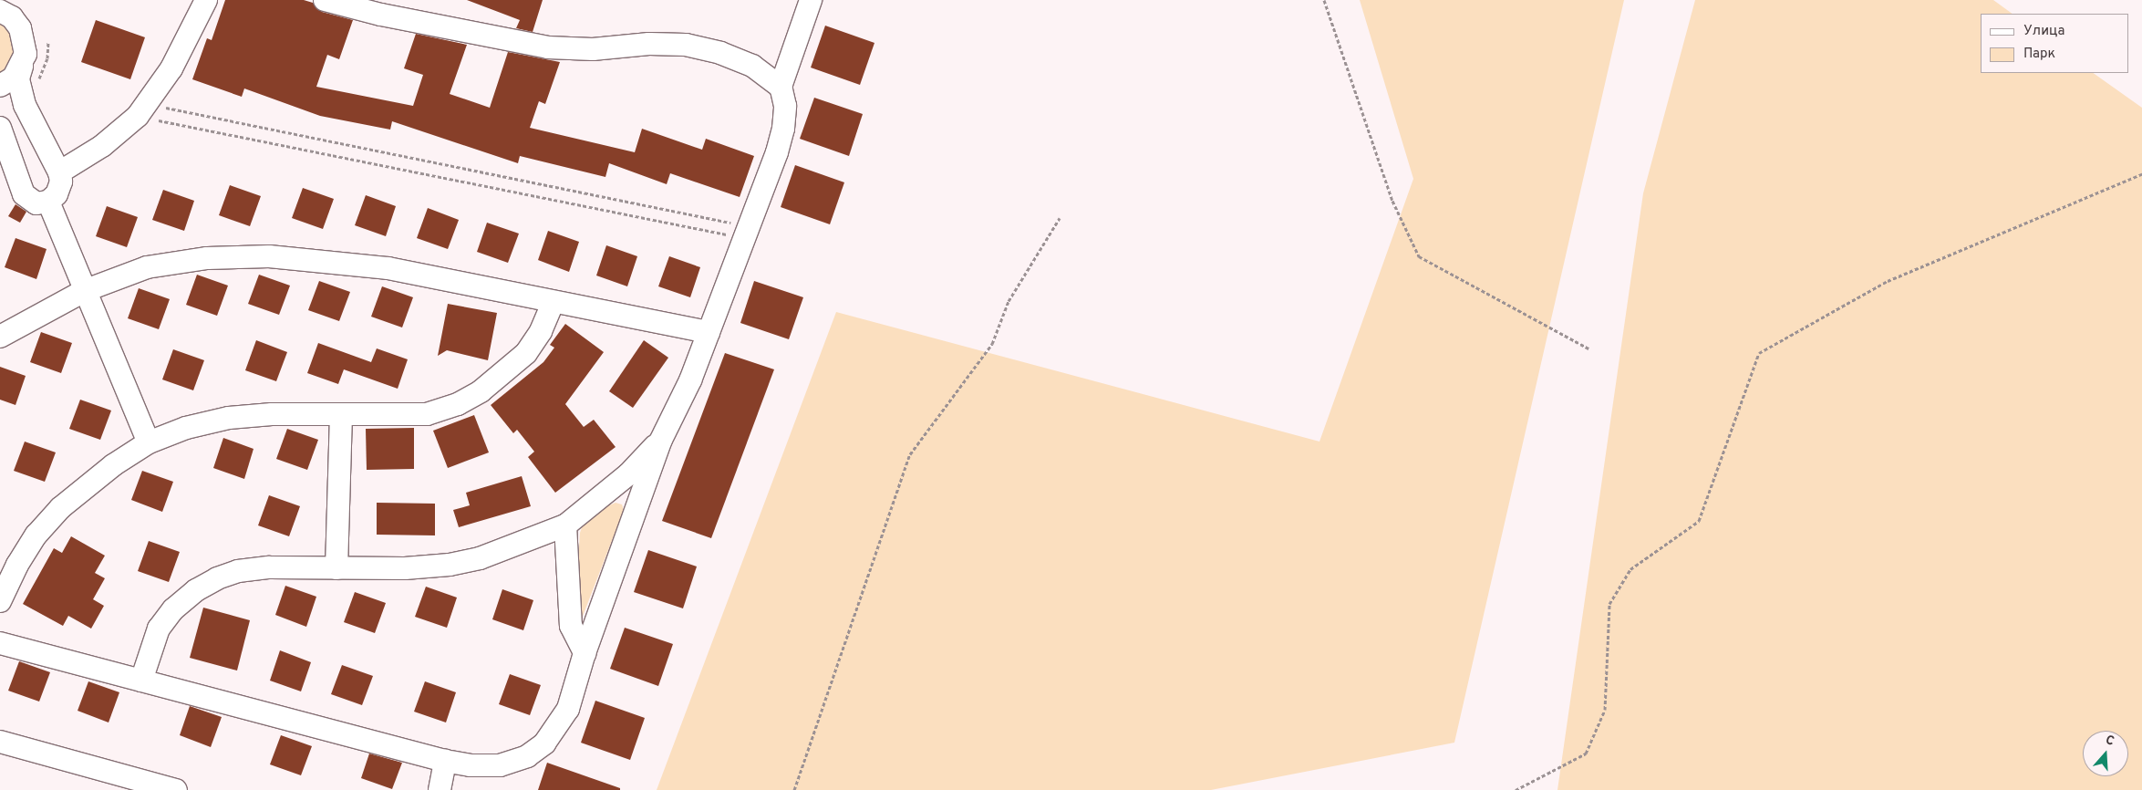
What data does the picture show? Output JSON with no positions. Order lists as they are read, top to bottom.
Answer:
{
  "legend": ["Улица", "Парк"],
  "north": "top"
}
